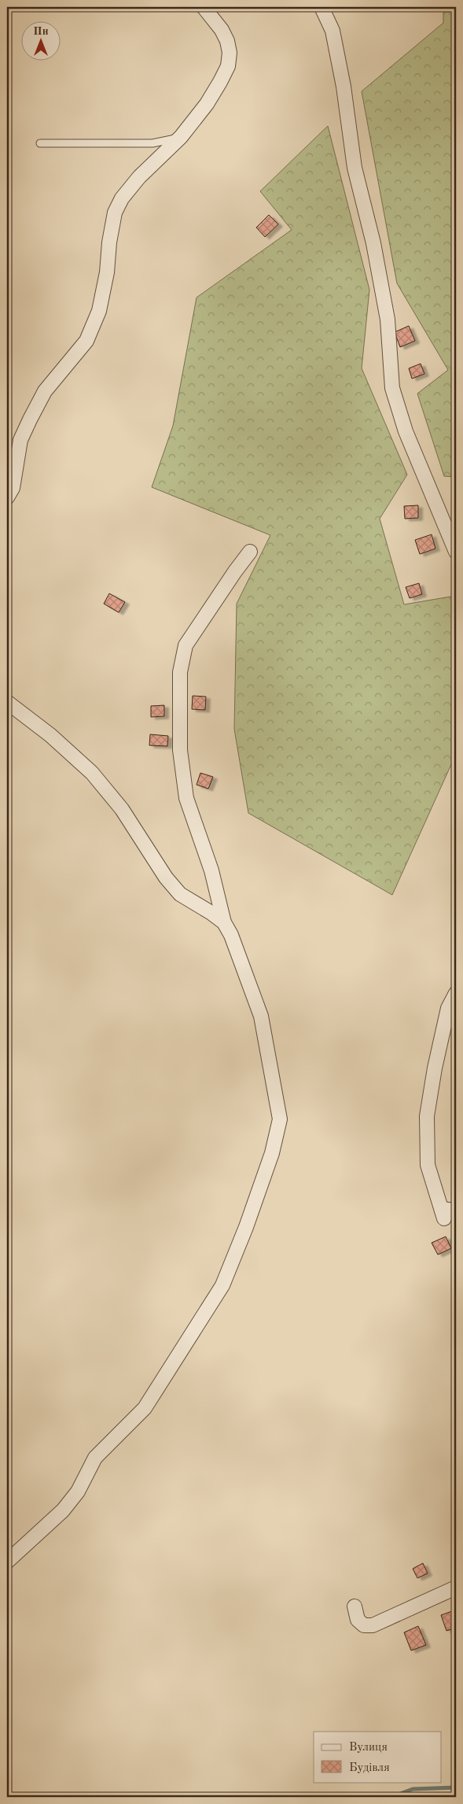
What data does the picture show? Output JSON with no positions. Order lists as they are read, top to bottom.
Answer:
{
  "legend": ["Вулиця", "Будівля"],
  "north": "top"
}
